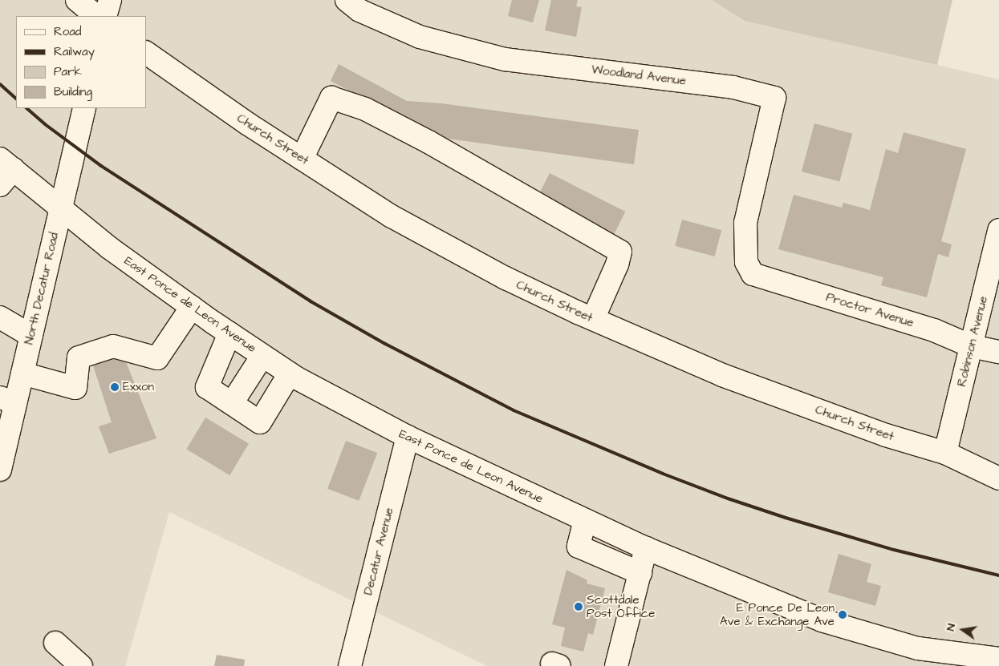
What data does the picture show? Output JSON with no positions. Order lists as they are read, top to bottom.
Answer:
{
  "streets": {
    "street": [
      "Woodland Avenue",
      "Church Street",
      "North Decatur Road",
      "East Ponce de Leon Avenue",
      "Proctor Avenue",
      "Robinson Avenue",
      "Decatur Avenue"
    ]
  },
  "crossings": [
    ["Woodland Avenue", "Proctor Avenue"],
    ["Church Street", "Robinson Avenue"],
    ["North Decatur Road", "East Ponce de Leon Avenue"],
    ["East Ponce de Leon Avenue", "Decatur Avenue"],
    ["Proctor Avenue", "Robinson Avenue"]
  ],
  "places": ["Exxon", "Scottdale Post Office", "E Ponce De Leon Ave & Exchange Ave"],
  "legend": [
    "Road",
    "Railway",
    "Park",
    "Building"
  ],
  "north": "left"
}
